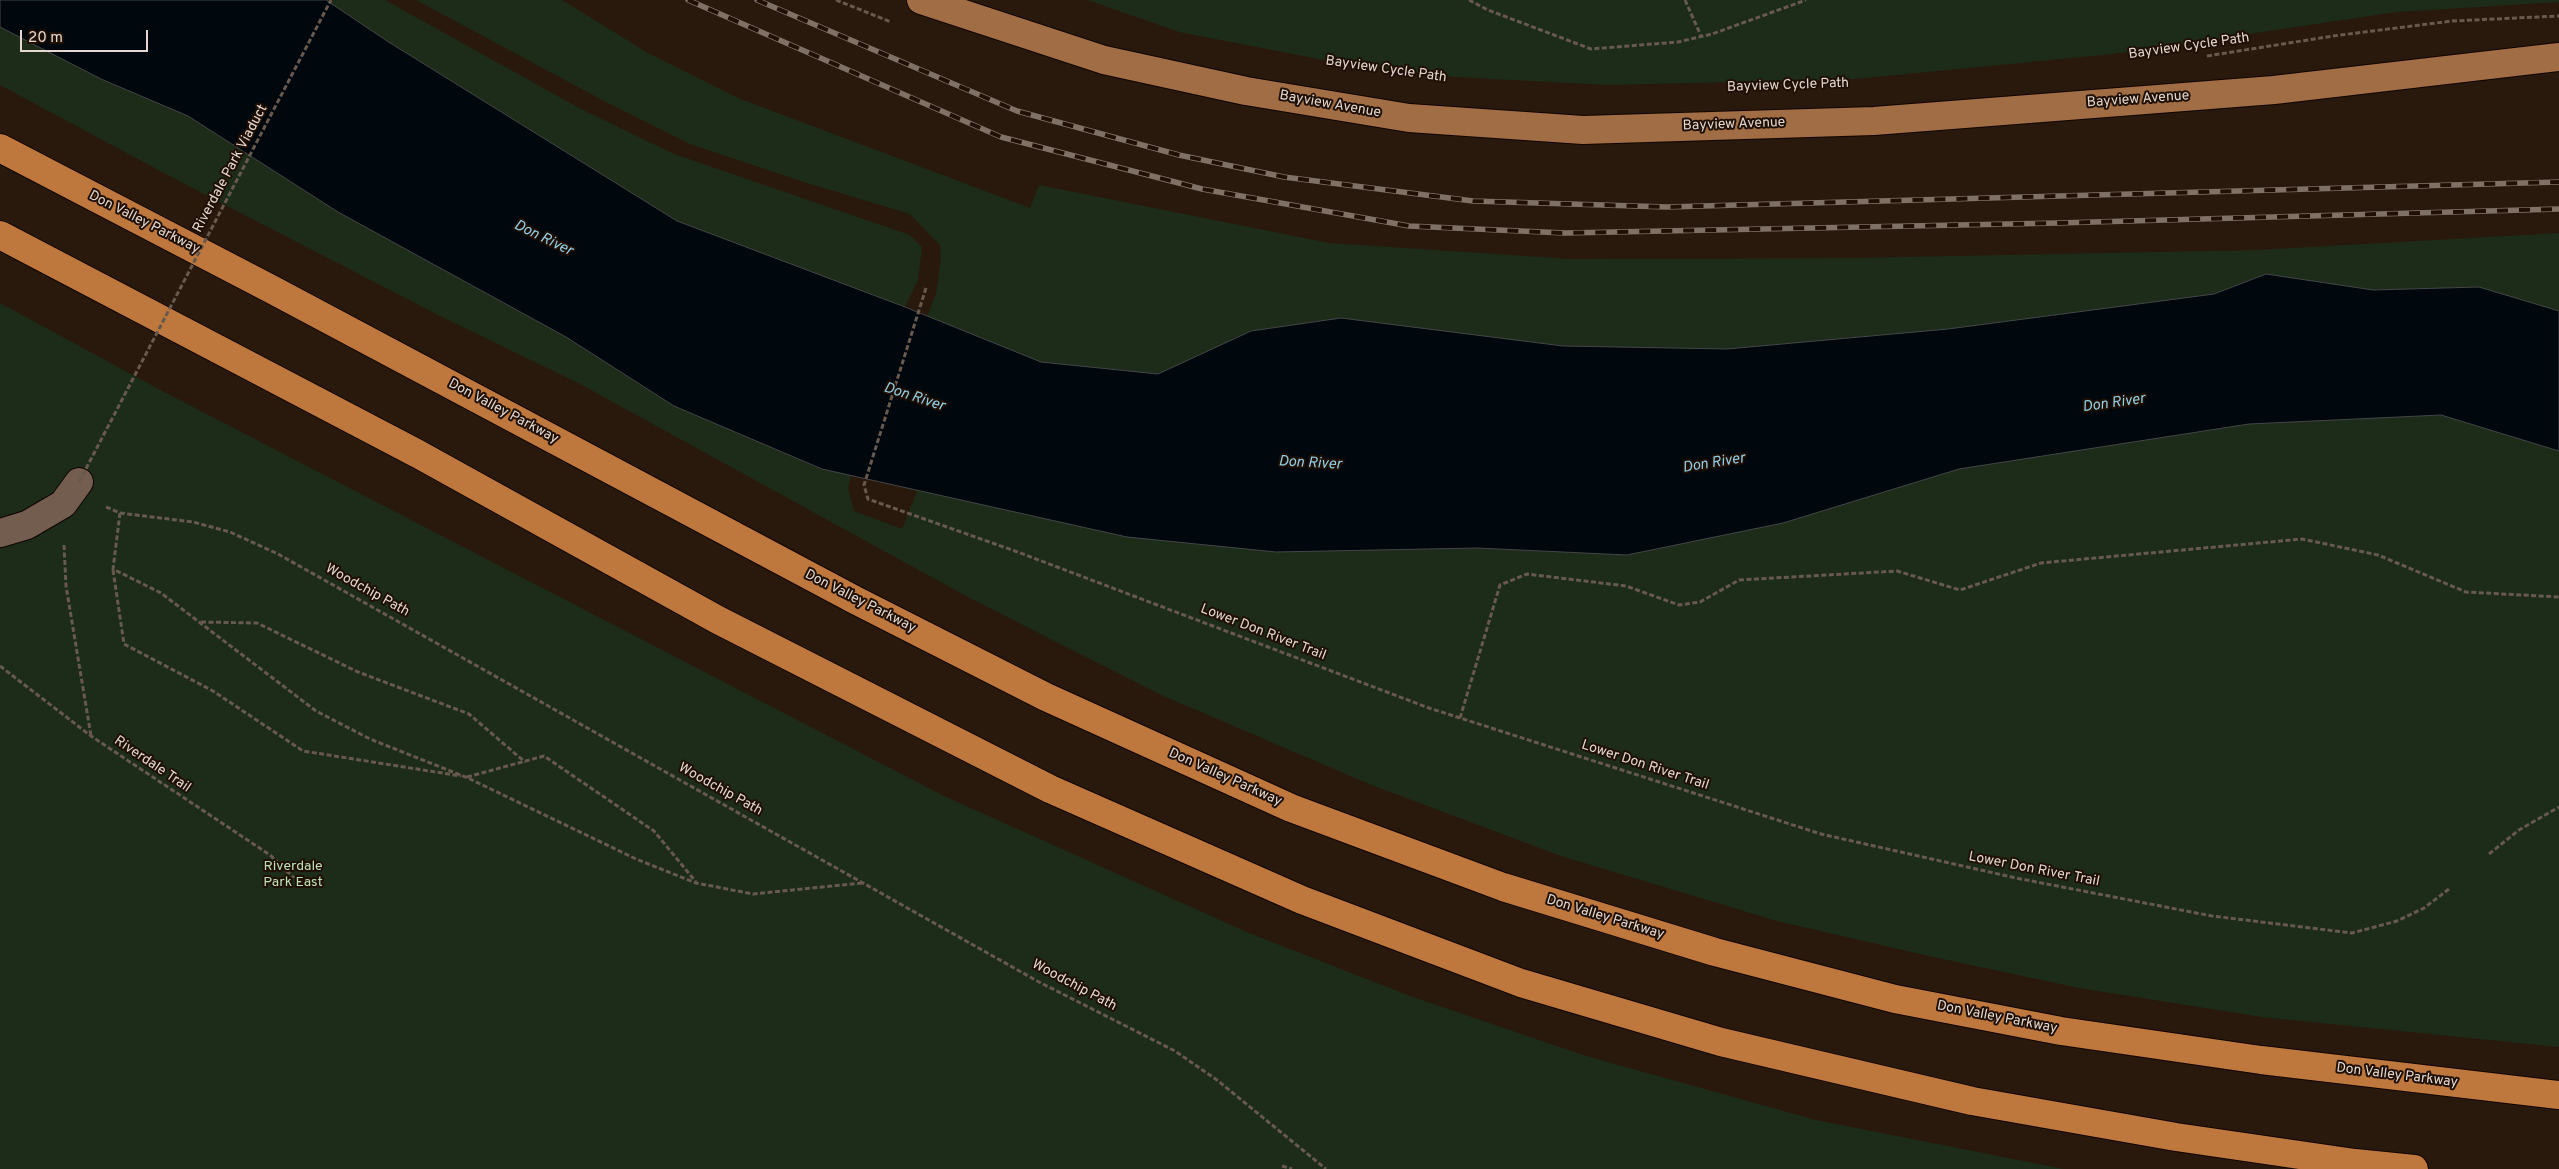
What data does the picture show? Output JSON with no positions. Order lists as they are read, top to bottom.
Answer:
{
  "streets": {
    "highway": ["Don Valley Parkway"],
    "main road": ["Bayview Avenue"],
    "path": [
      "Bayview Cycle Path",
      "Riverdale Park Viaduct",
      "Woodchip Path",
      "Lower Don River Trail",
      "Riverdale Trail"
    ]
  },
  "crossings": [
    ["Riverdale Park Viaduct", "Woodchip Path"]
  ],
  "water": ["Don River"],
  "parks": ["Riverdale Park East"],
  "scale_bar": "20 m"
}
